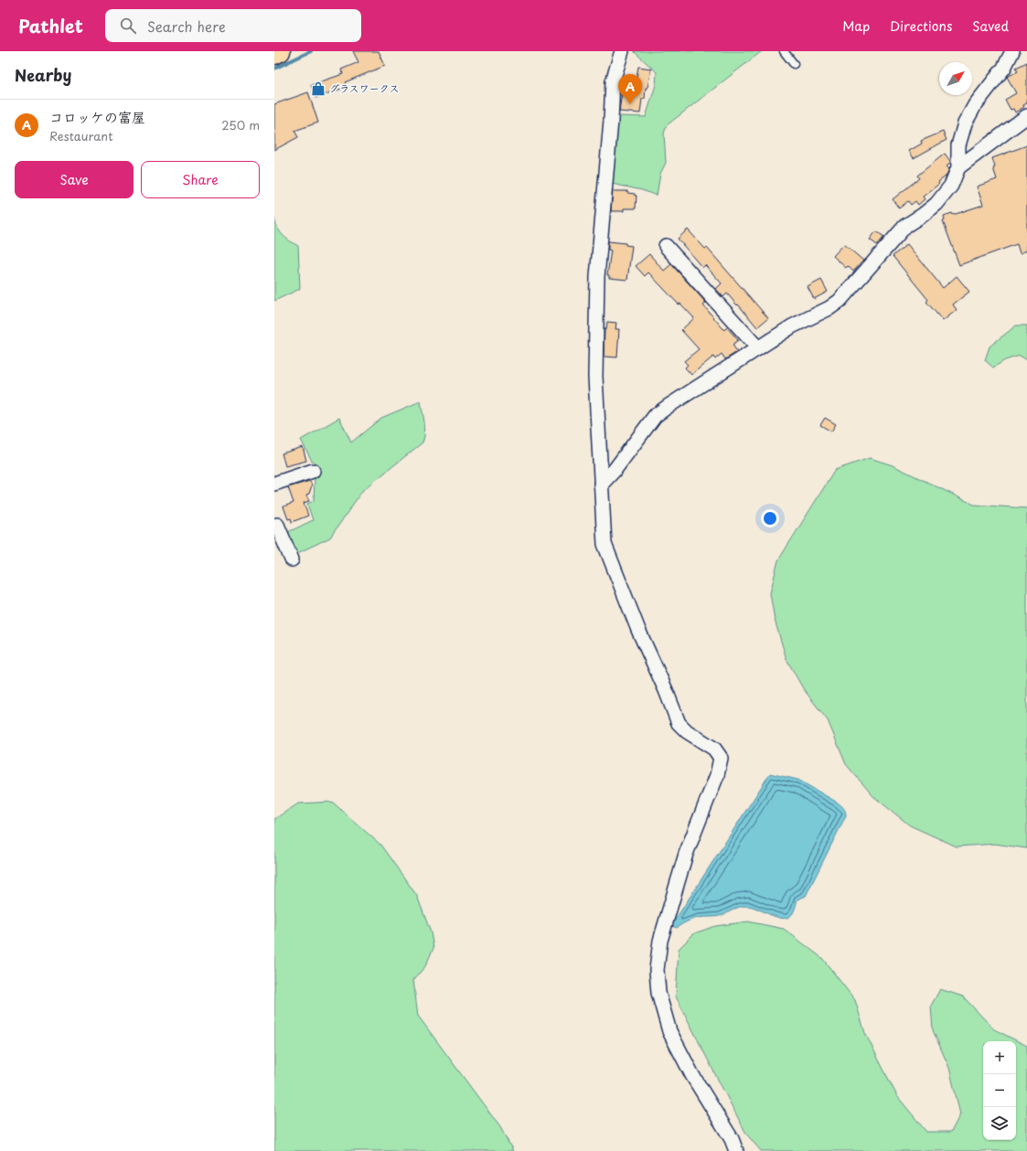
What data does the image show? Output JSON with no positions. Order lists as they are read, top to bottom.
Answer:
{
  "places": {
    "shop": ["グラスワークス"]
  },
  "north": "top right",
  "page": {
    "header": "Pathlet",
    "search": "Search here",
    "nav": ["Map", "Directions", "Saved"],
    "heading": "Nearby",
    "pins": "A",
    "list": [
      {
        "mark": "A",
        "name": "コロッケの富屋",
        "note": "Restaurant",
        "value": "250 m"
      }
    ],
    "buttons": ["Save", "Share"],
    "map_buttons": ["+", "−"]
  }
}
